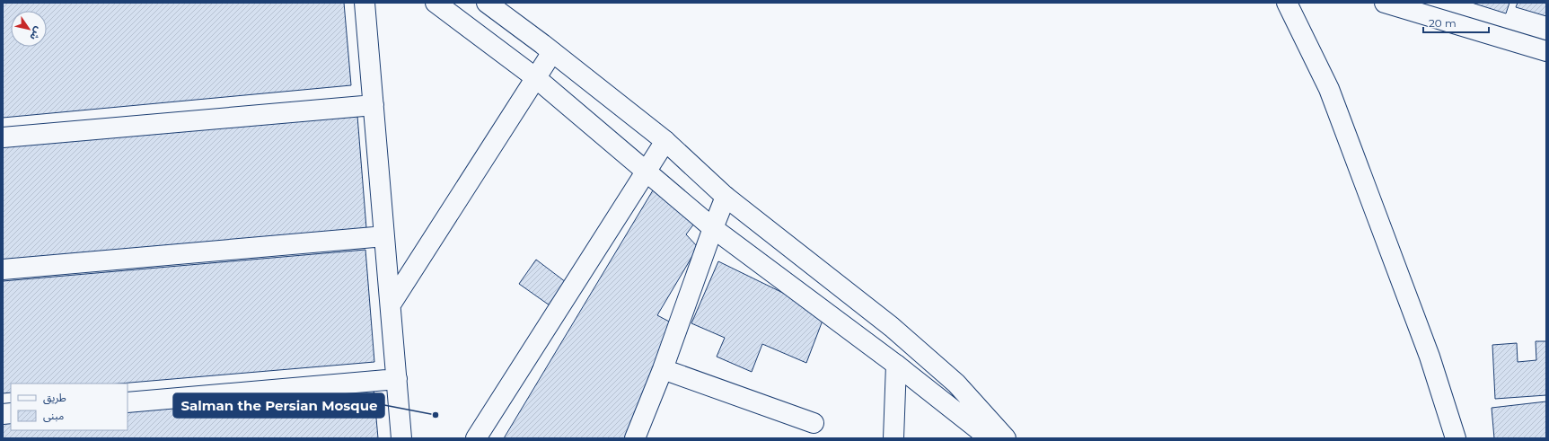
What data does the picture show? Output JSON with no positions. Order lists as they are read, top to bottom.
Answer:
{
  "places": ["Salman the Persian Mosque"],
  "legend": ["طريق", "مبنى"],
  "scale_bar": "20 m",
  "north": "bottom right"
}
